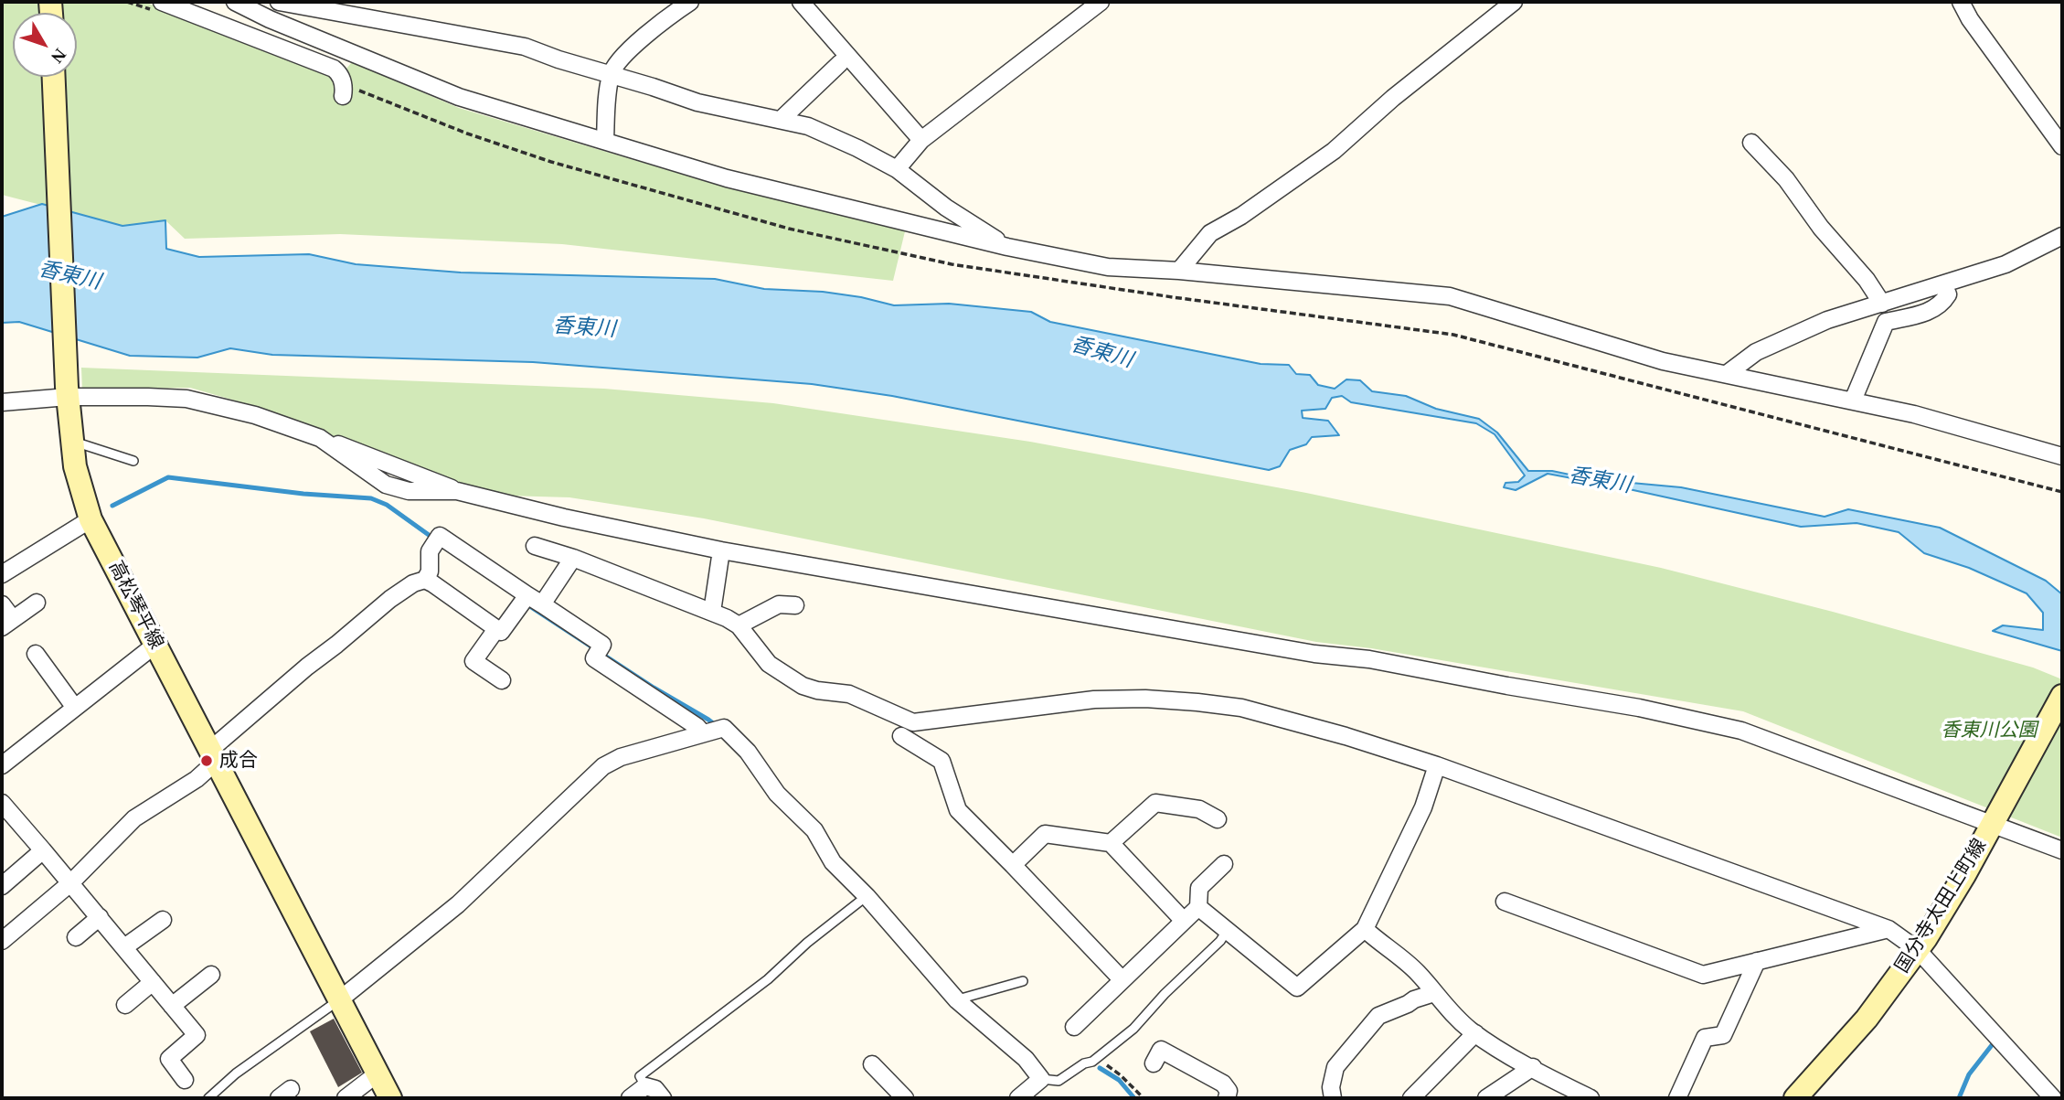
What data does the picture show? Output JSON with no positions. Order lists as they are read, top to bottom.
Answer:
{
  "streets": {
    "main road": ["高松琴平線", "国分寺太田上町線"]
  },
  "water": ["香東川"],
  "parks": ["香東川公園"],
  "places": ["成合"],
  "north": "bottom right"
}
